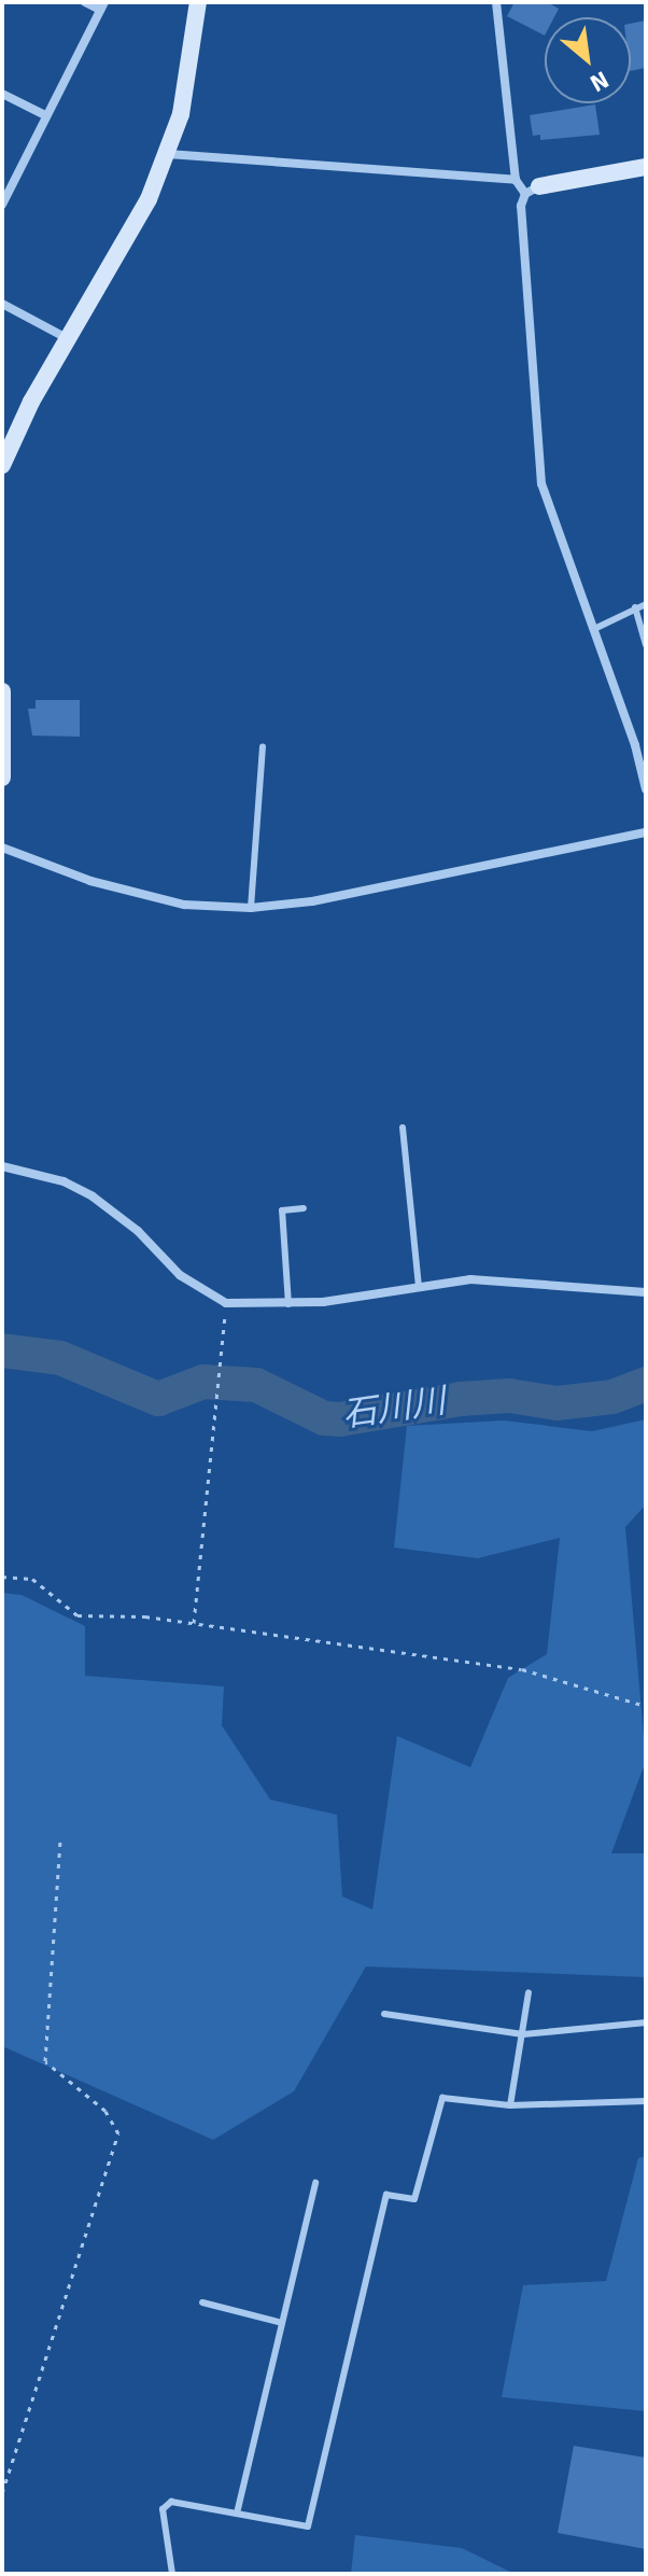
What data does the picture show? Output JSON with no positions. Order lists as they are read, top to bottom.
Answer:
{
  "water": ["石川川"],
  "north": "bottom right"
}
